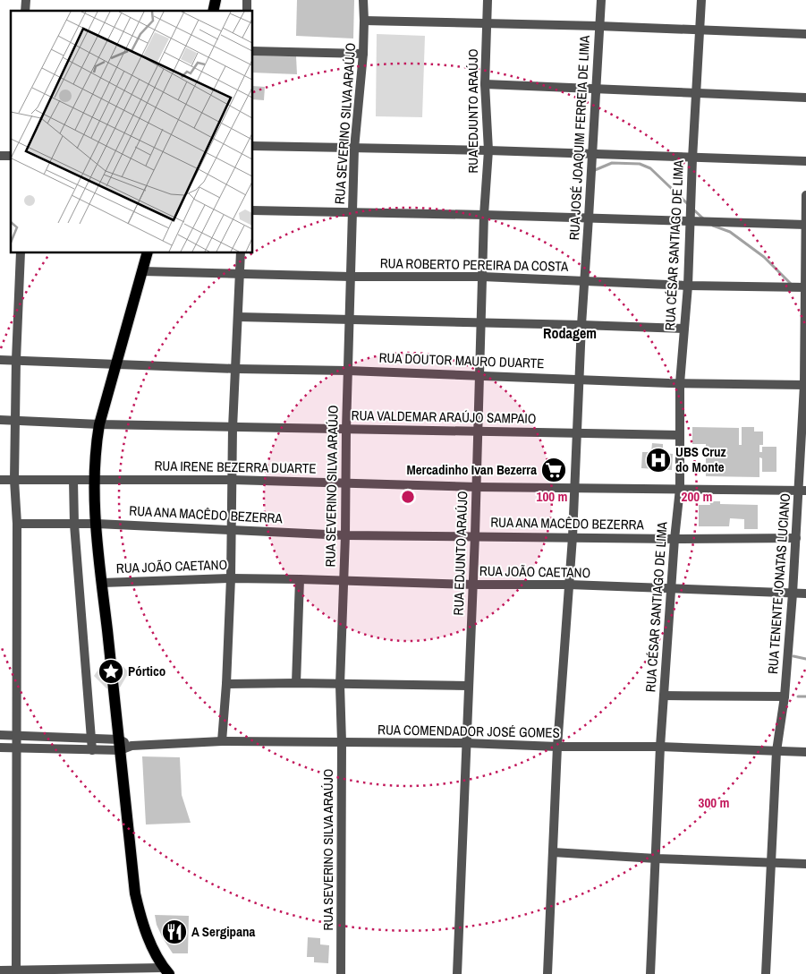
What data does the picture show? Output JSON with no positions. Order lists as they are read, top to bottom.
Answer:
{
  "streets": {
    "street": [
      "RUA EDJUNTO ARAÚJO",
      "RUA SEVERINO SILVA ARAÚJO",
      "RUA JOSÉ JOAQUIM FERREIA DE LIMA",
      "RUA CÉSAR SANTIAGO DE LIMA",
      "RUA ROBERTO PEREIRA DA COSTA",
      "RUA DOUTOR MAURO DUARTE",
      "RUA VALDEMAR ARAÚJO SAMPAIO",
      "RUA IRENE BEZERRA DUARTE",
      "RUA ANA MACÊDO BEZERRA",
      "RUA JOÃO CAETANO",
      "RUA TENENTE JONATAS LUCIANO",
      "RUA COMENDADOR JOSÉ GOMES"
    ]
  },
  "crossings": [
    ["RUA EDJUNTO ARAÚJO", "RUA ROBERTO PEREIRA DA COSTA"],
    ["RUA EDJUNTO ARAÚJO", "RUA DOUTOR MAURO DUARTE"],
    ["RUA EDJUNTO ARAÚJO", "RUA VALDEMAR ARAÚJO SAMPAIO"],
    ["RUA EDJUNTO ARAÚJO", "RUA IRENE BEZERRA DUARTE"],
    ["RUA EDJUNTO ARAÚJO", "RUA ANA MACÊDO BEZERRA"],
    ["RUA EDJUNTO ARAÚJO", "RUA JOÃO CAETANO"],
    ["RUA EDJUNTO ARAÚJO", "RUA COMENDADOR JOSÉ GOMES"],
    ["RUA SEVERINO SILVA ARAÚJO", "RUA ROBERTO PEREIRA DA COSTA"],
    ["RUA SEVERINO SILVA ARAÚJO", "RUA DOUTOR MAURO DUARTE"],
    ["RUA SEVERINO SILVA ARAÚJO", "RUA VALDEMAR ARAÚJO SAMPAIO"],
    ["RUA SEVERINO SILVA ARAÚJO", "RUA IRENE BEZERRA DUARTE"],
    ["RUA SEVERINO SILVA ARAÚJO", "RUA ANA MACÊDO BEZERRA"],
    ["RUA SEVERINO SILVA ARAÚJO", "RUA JOÃO CAETANO"],
    ["RUA SEVERINO SILVA ARAÚJO", "RUA COMENDADOR JOSÉ GOMES"],
    ["RUA JOSÉ JOAQUIM FERREIA DE LIMA", "RUA ROBERTO PEREIRA DA COSTA"],
    ["RUA JOSÉ JOAQUIM FERREIA DE LIMA", "RUA DOUTOR MAURO DUARTE"],
    ["RUA JOSÉ JOAQUIM FERREIA DE LIMA", "RUA VALDEMAR ARAÚJO SAMPAIO"],
    ["RUA JOSÉ JOAQUIM FERREIA DE LIMA", "RUA IRENE BEZERRA DUARTE"],
    ["RUA JOSÉ JOAQUIM FERREIA DE LIMA", "RUA ANA MACÊDO BEZERRA"],
    ["RUA JOSÉ JOAQUIM FERREIA DE LIMA", "RUA JOÃO CAETANO"],
    ["RUA JOSÉ JOAQUIM FERREIA DE LIMA", "RUA COMENDADOR JOSÉ GOMES"],
    ["RUA CÉSAR SANTIAGO DE LIMA", "RUA ROBERTO PEREIRA DA COSTA"],
    ["RUA CÉSAR SANTIAGO DE LIMA", "RUA DOUTOR MAURO DUARTE"],
    ["RUA CÉSAR SANTIAGO DE LIMA", "RUA VALDEMAR ARAÚJO SAMPAIO"],
    ["RUA CÉSAR SANTIAGO DE LIMA", "RUA IRENE BEZERRA DUARTE"],
    ["RUA CÉSAR SANTIAGO DE LIMA", "RUA ANA MACÊDO BEZERRA"],
    ["RUA CÉSAR SANTIAGO DE LIMA", "RUA JOÃO CAETANO"],
    ["RUA CÉSAR SANTIAGO DE LIMA", "RUA COMENDADOR JOSÉ GOMES"],
    ["RUA ROBERTO PEREIRA DA COSTA", "RUA TENENTE JONATAS LUCIANO"],
    ["RUA DOUTOR MAURO DUARTE", "RUA TENENTE JONATAS LUCIANO"],
    ["RUA IRENE BEZERRA DUARTE", "RUA TENENTE JONATAS LUCIANO"],
    ["RUA ANA MACÊDO BEZERRA", "RUA TENENTE JONATAS LUCIANO"],
    ["RUA JOÃO CAETANO", "RUA TENENTE JONATAS LUCIANO"],
    ["RUA TENENTE JONATAS LUCIANO", "RUA COMENDADOR JOSÉ GOMES"]
  ],
  "districts": ["Rodagem"],
  "places": {
    "hospital": ["UBS Cruz do Monte"],
    "supermarket": ["Mercadinho Ivan Bezerra"],
    "place": ["Pórtico"],
    "restaurant": ["A Sergipana"]
  },
  "rings": ["100 m", "200 m", "300 m"]
}
